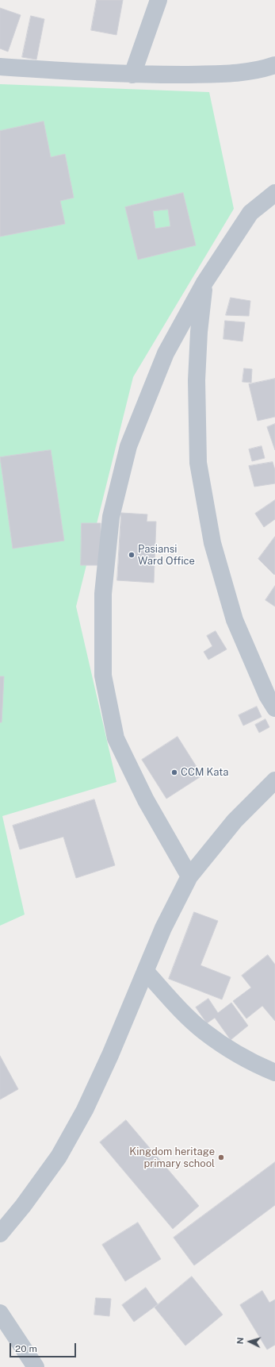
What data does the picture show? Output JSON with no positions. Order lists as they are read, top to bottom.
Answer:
{
  "places": ["Pasiansi Ward Office", "CCM Kata", "Kingdom heritage primary school"],
  "scale_bar": "20 m",
  "north": "left"
}
